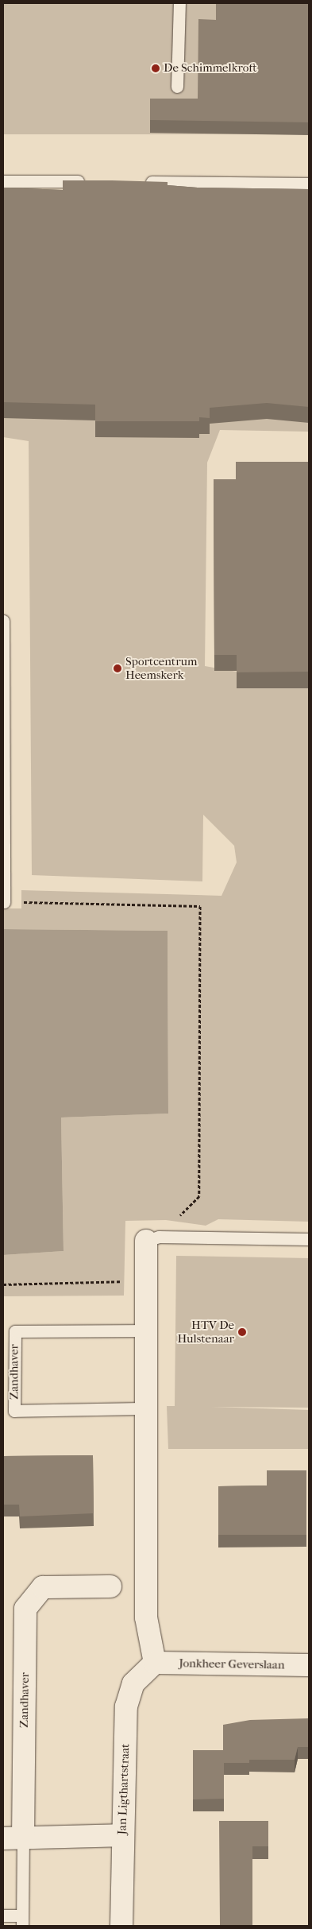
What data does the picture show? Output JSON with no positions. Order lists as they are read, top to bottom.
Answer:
{
  "streets": {
    "street": ["Zandhaver", "Jonkheer Geverslaan", "Jan Ligthartstraat"]
  },
  "crossings": [
    ["Jonkheer Geverslaan", "Jan Ligthartstraat"]
  ],
  "places": ["De Schimmelkroft", "Sportcentrum Heemskerk", "HTV De Hulstenaar"]
}
